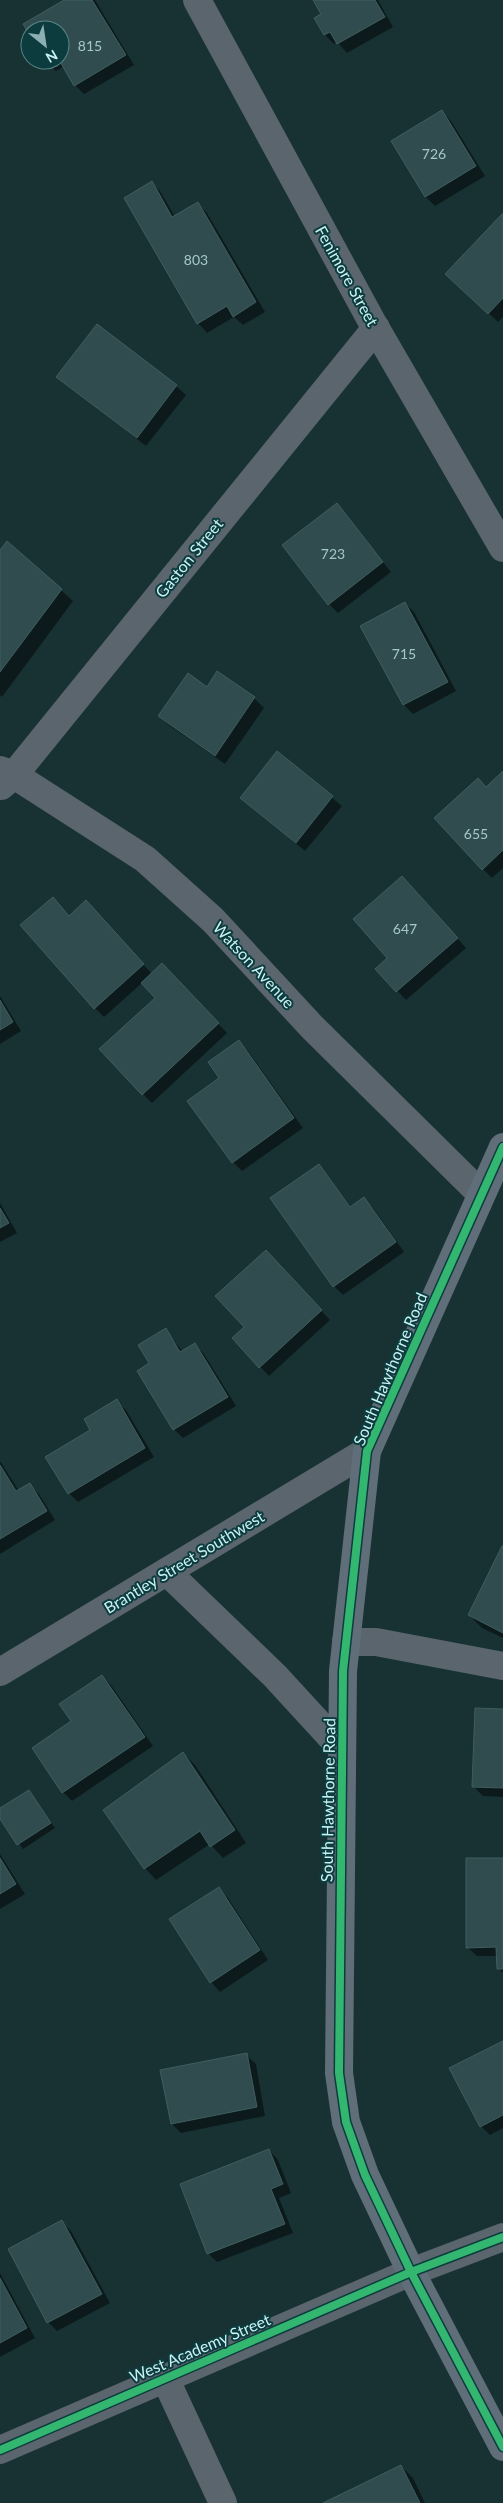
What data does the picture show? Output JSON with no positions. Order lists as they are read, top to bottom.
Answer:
{
  "streets": {
    "main road": ["South Hawthorne Road"],
    "street": [
      "Fenimore Street",
      "Gaston Street",
      "Watson Avenue",
      "Brantley Street Southwest",
      "West Academy Street"
    ]
  },
  "crossings": [
    ["Fenimore Street", "Gaston Street"],
    ["Gaston Street", "Watson Avenue"],
    ["Watson Avenue", "South Hawthorne Road"],
    ["South Hawthorne Road", "Brantley Street Southwest"],
    ["South Hawthorne Road", "West Academy Street"]
  ],
  "house_numbers": [
    "815",
    "726",
    "803",
    "723",
    "715",
    "655",
    "647"
  ],
  "north": "bottom right"
}
